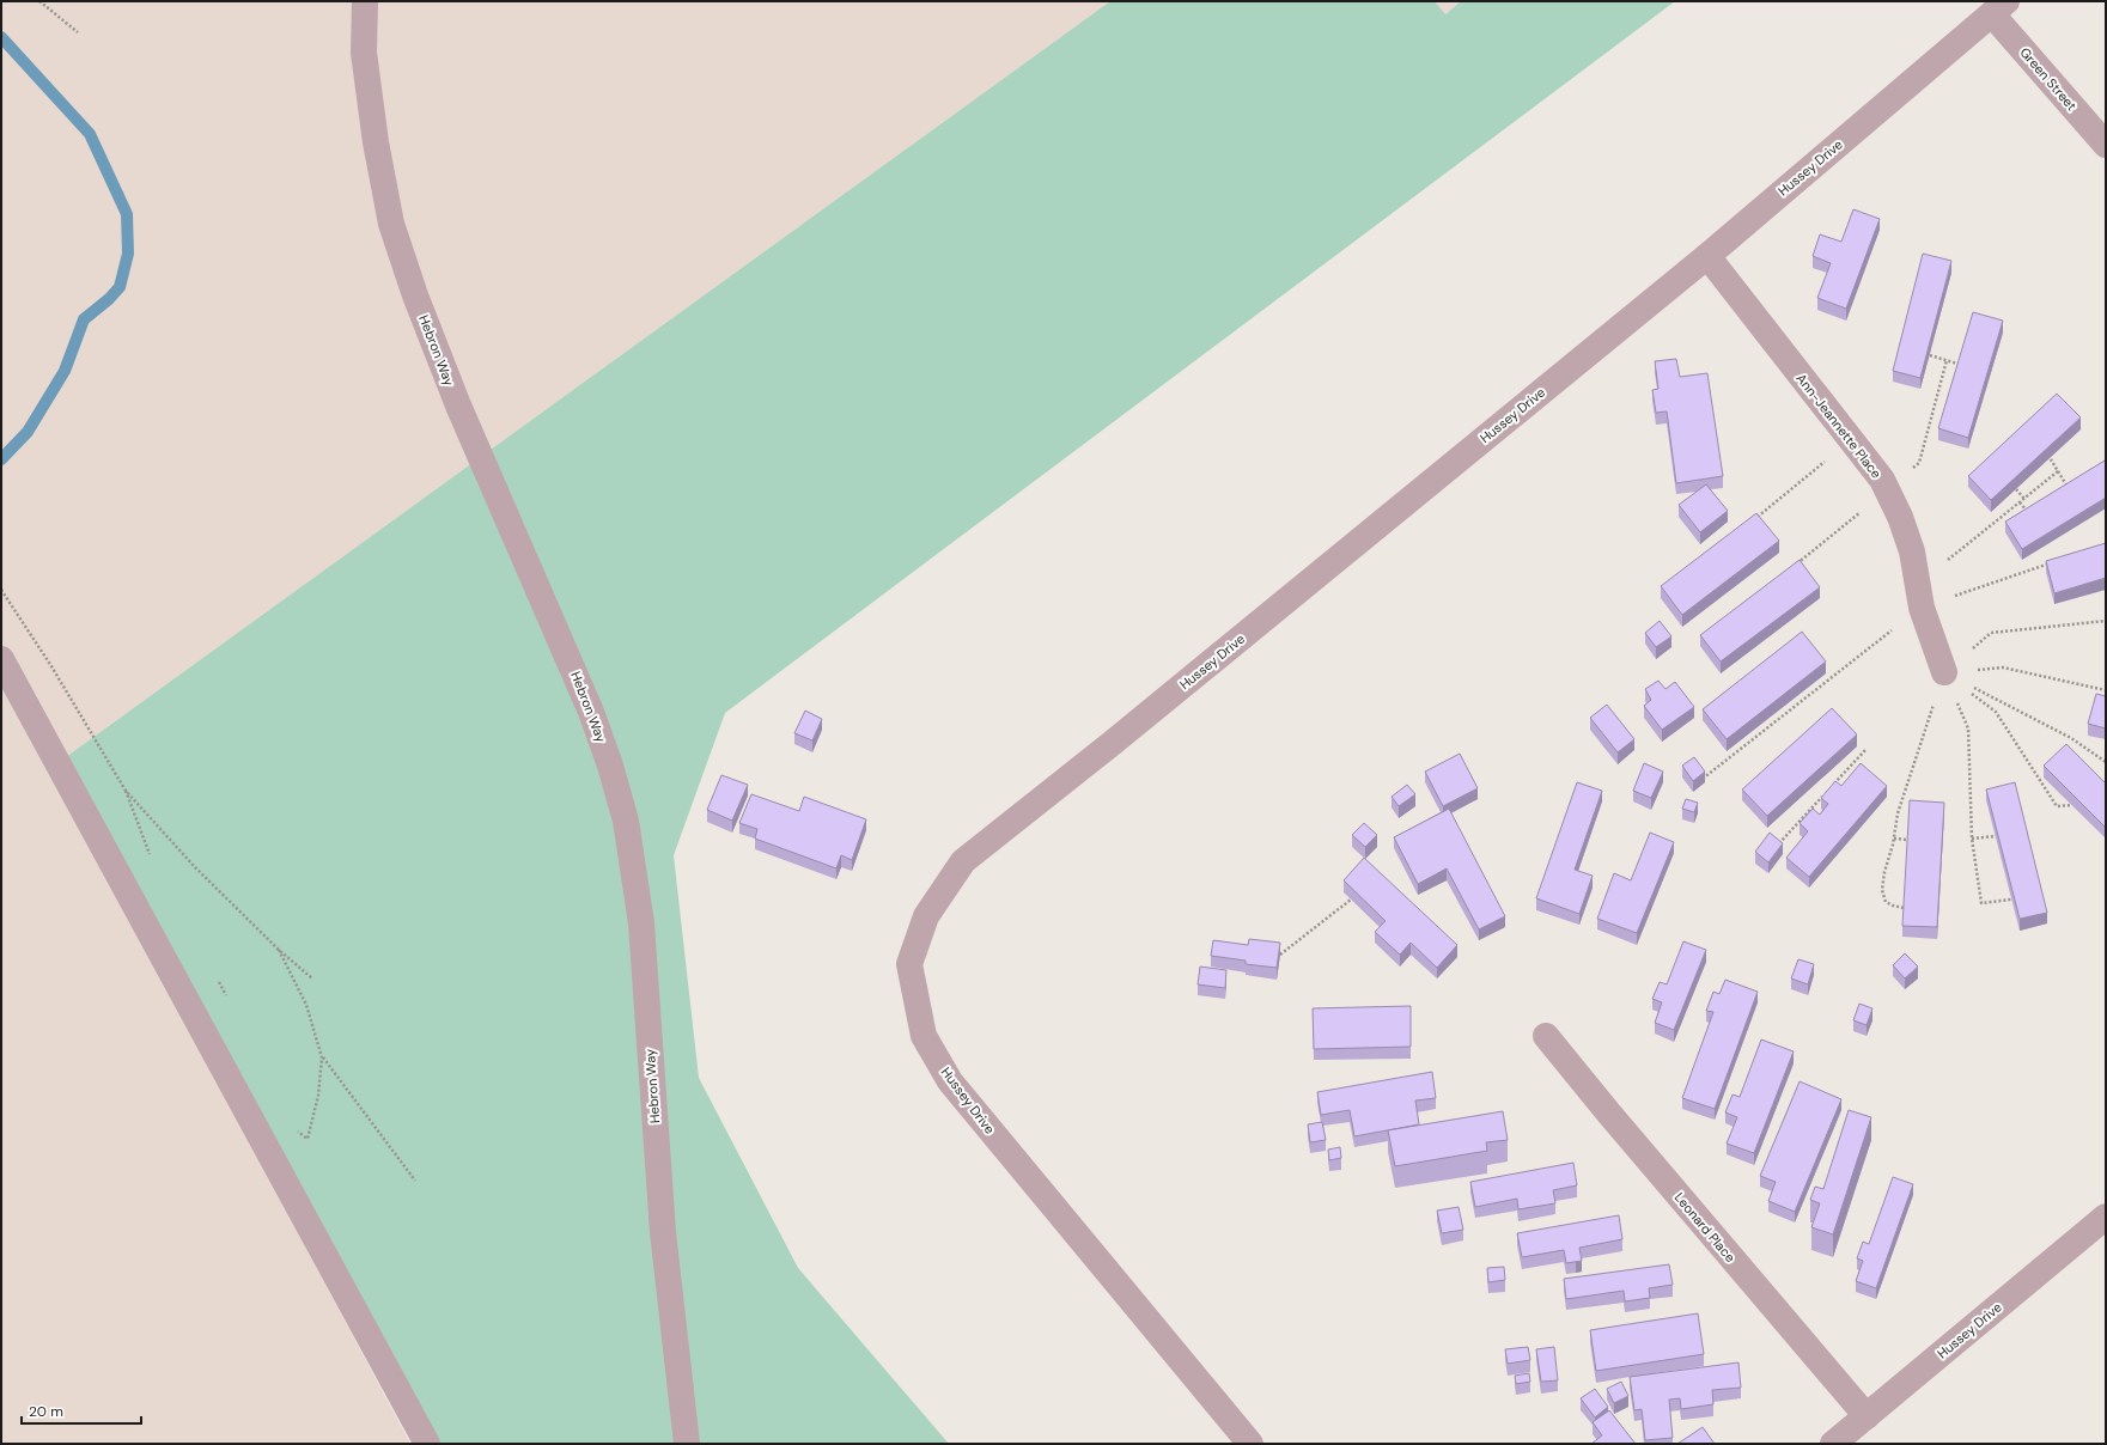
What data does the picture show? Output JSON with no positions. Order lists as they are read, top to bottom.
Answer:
{
  "streets": {
    "street": [
      "Green Street",
      "Hussey Drive",
      "Hebron Way",
      "Ann-Jeannette Place",
      "Leonard Place"
    ]
  },
  "crossings": [
    ["Green Street", "Hussey Drive"],
    ["Hussey Drive", "Ann-Jeannette Place"],
    ["Hussey Drive", "Leonard Place"]
  ],
  "scale_bar": "20 m"
}
